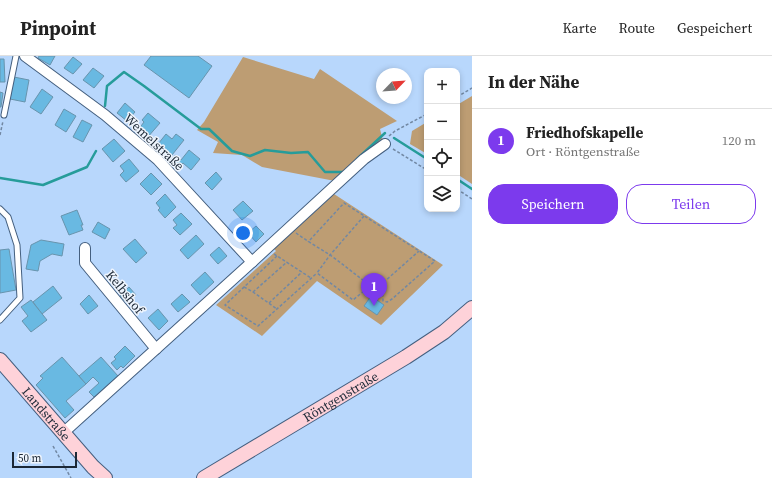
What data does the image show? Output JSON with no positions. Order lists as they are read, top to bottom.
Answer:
{
  "streets": {
    "main road": ["Röntgenstraße", "Landstraße"],
    "street": ["Wemelstraße", "Kelbshof"]
  },
  "scale_bar": "50 m",
  "north": "top right",
  "page": {
    "header": "Pinpoint",
    "nav": ["Karte", "Route", "Gespeichert"],
    "heading": "In der Nähe",
    "map_buttons": ["+", "−"],
    "list": [
      {
        "mark": "1",
        "name": "Friedhofskapelle",
        "note": "Ort · Röntgenstraße",
        "value": "120 m"
      }
    ],
    "buttons": ["Speichern", "Teilen"],
    "pins": "1",
    "scale": "50 m"
  }
}
